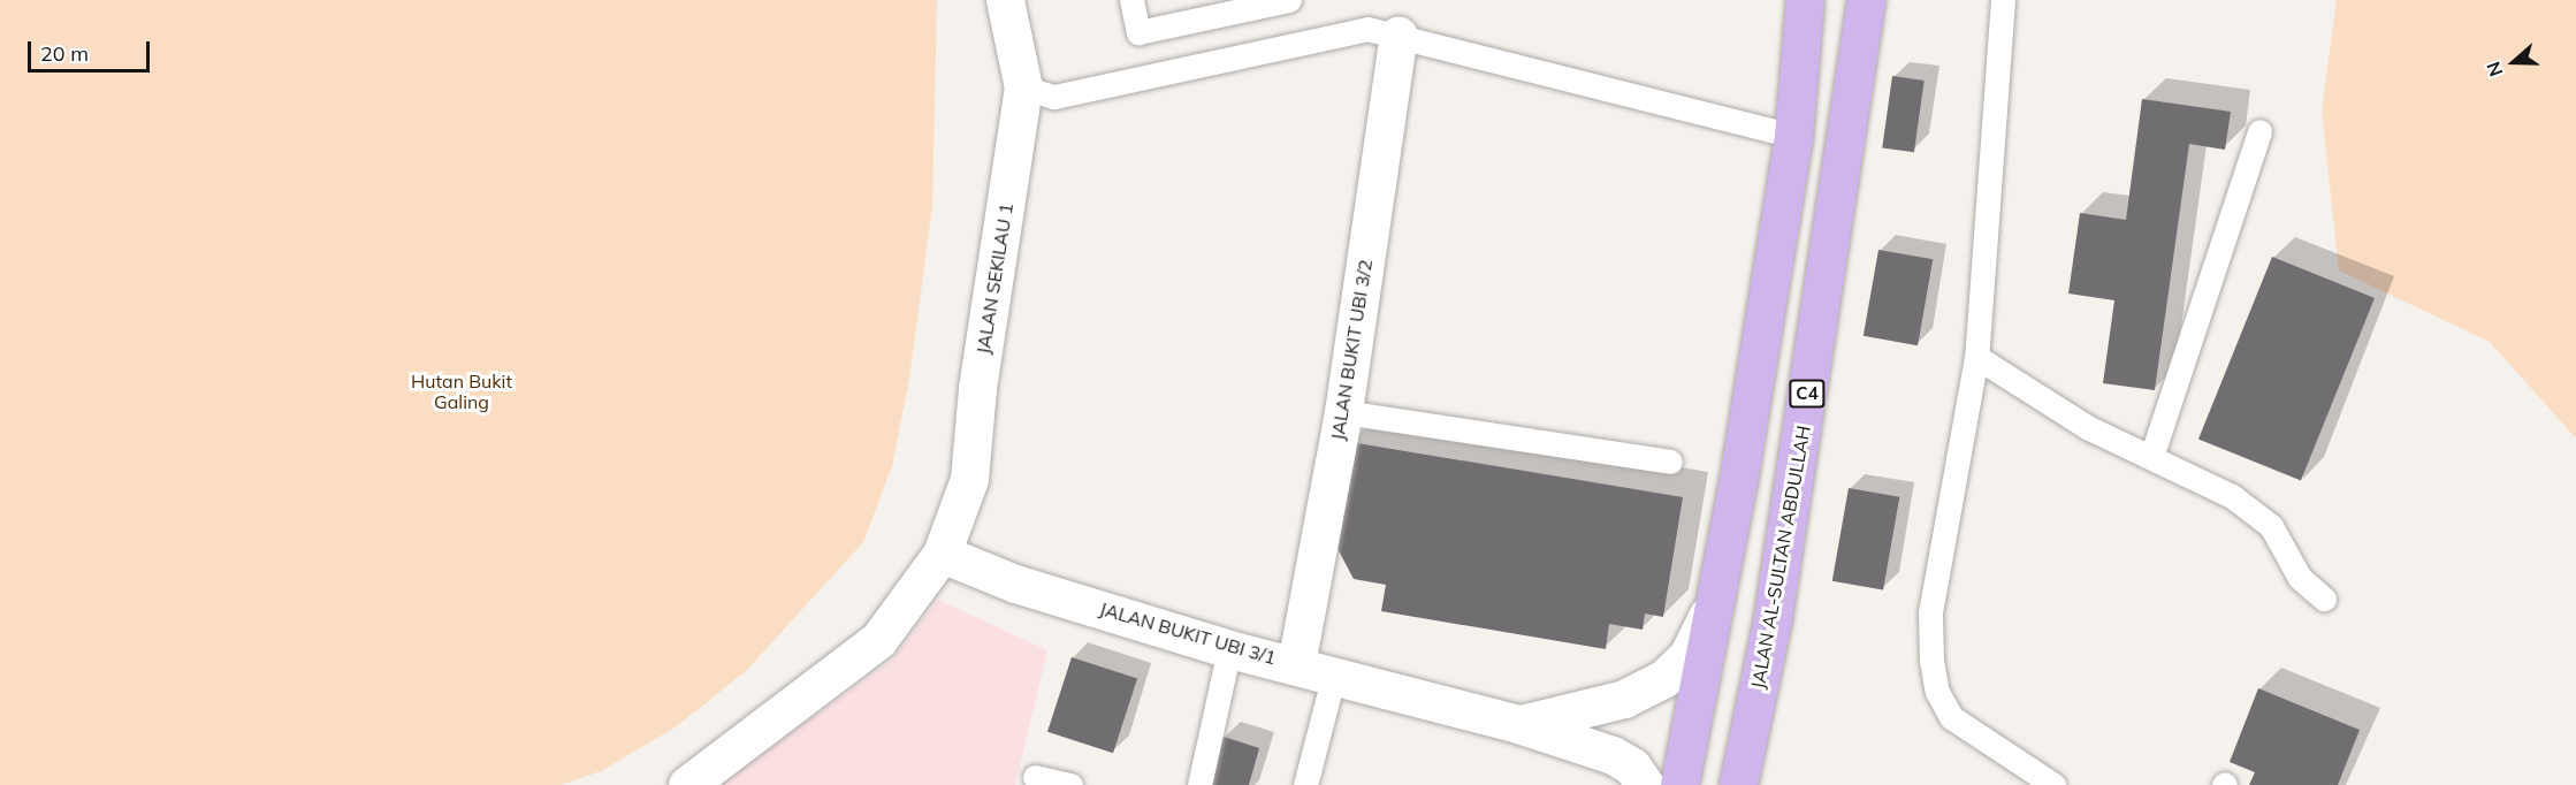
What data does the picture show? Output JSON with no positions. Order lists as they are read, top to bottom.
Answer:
{
  "streets": {
    "main road": ["C4", "JALAN AL-SULTAN ABDULLAH"],
    "street": ["JALAN SEKILAU 1", "JALAN BUKIT UBI 3/2", "JALAN BUKIT UBI 3/1"]
  },
  "crossings": [
    ["JALAN SEKILAU 1", "JALAN BUKIT UBI 3/1"],
    ["JALAN BUKIT UBI 3/2", "JALAN BUKIT UBI 3/1"]
  ],
  "parks": ["Hutan Bukit Galing"],
  "scale_bar": "20 m",
  "north": "left"
}
